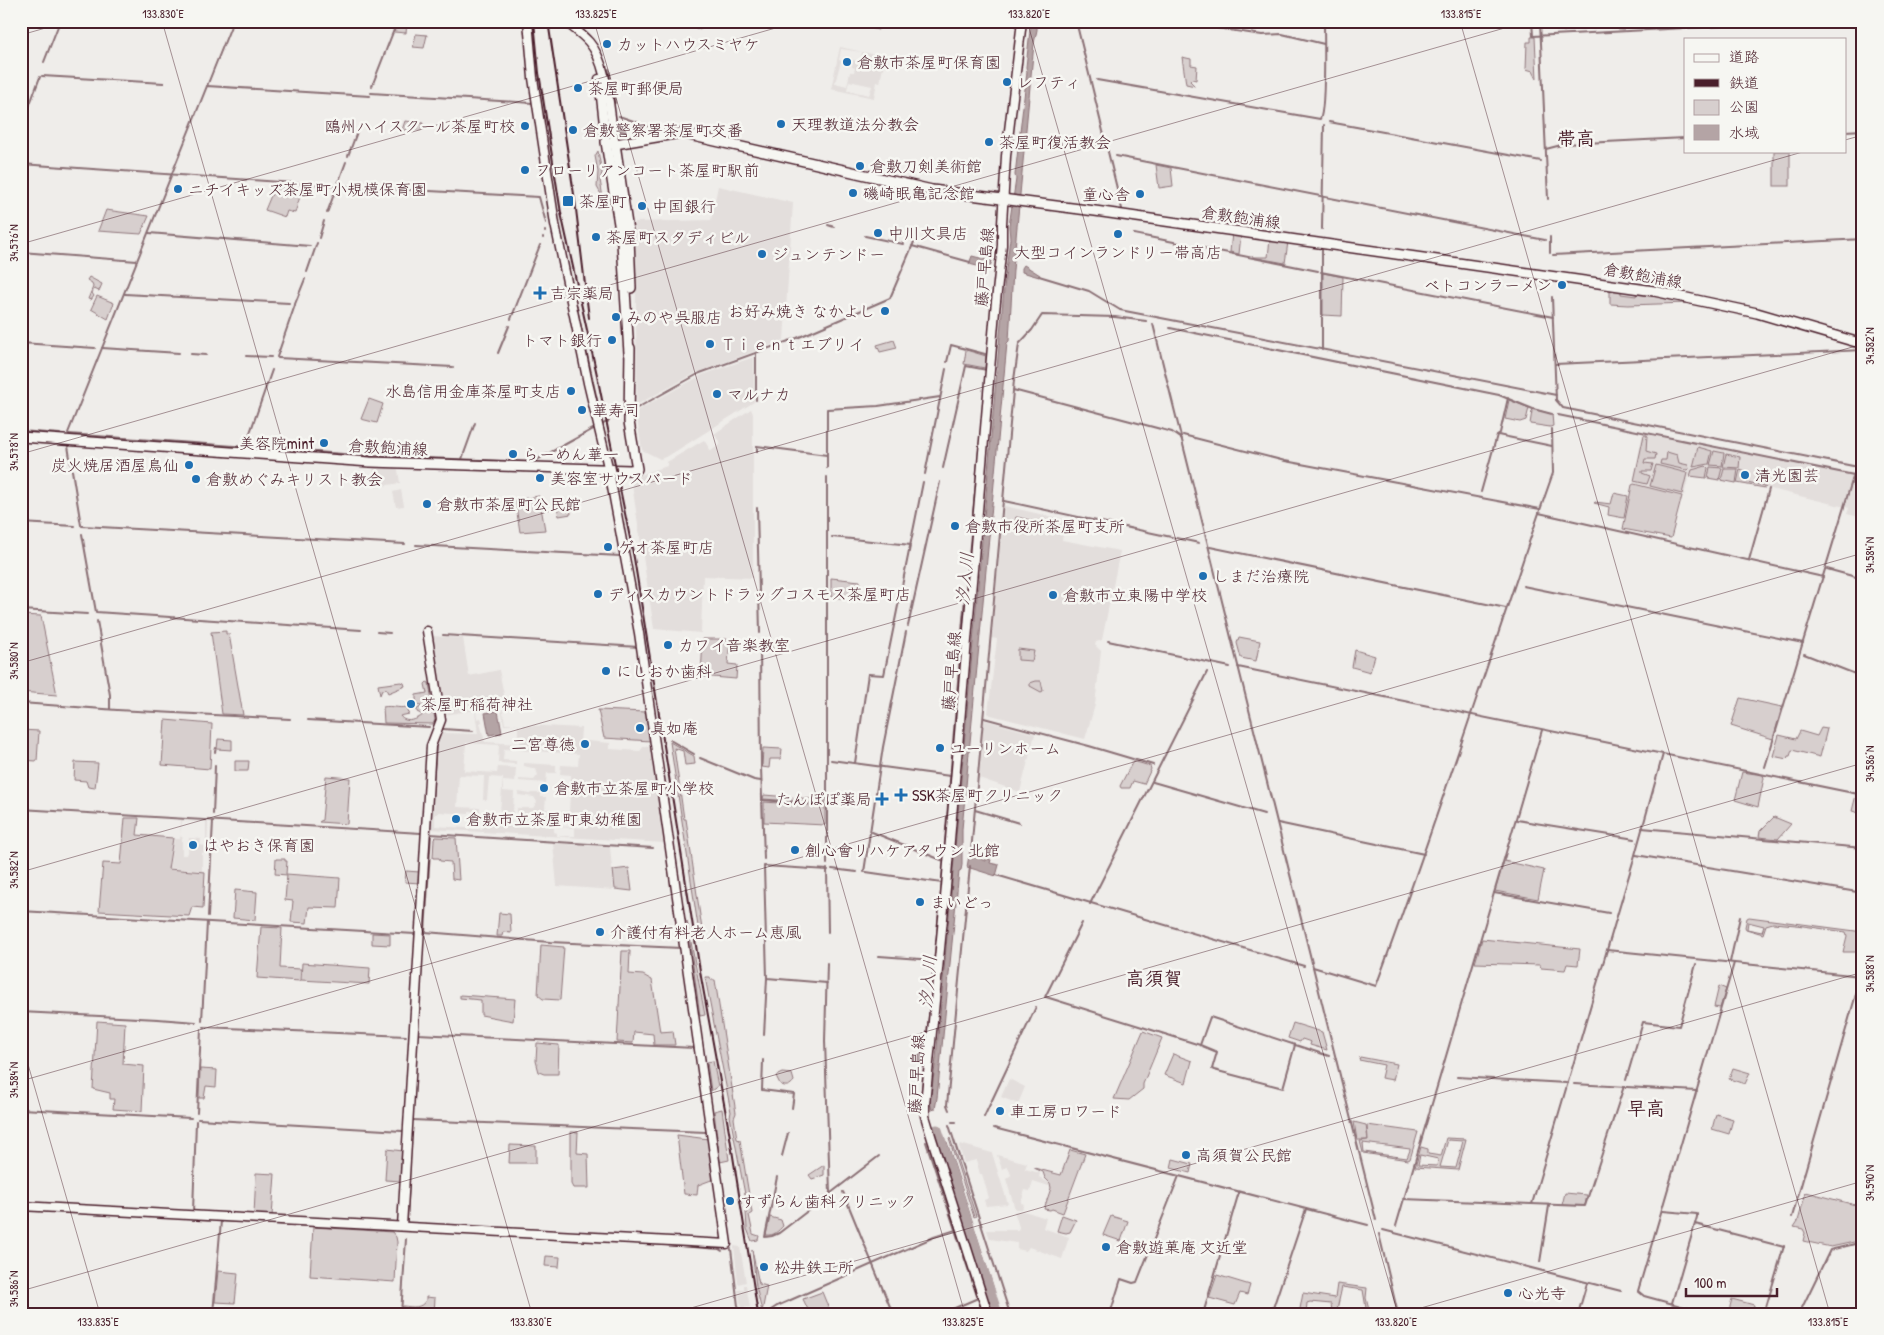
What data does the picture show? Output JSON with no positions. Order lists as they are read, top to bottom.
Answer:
{
  "streets": {
    "main road": ["倉敷飽浦線"],
    "street": ["藤戸早島線"]
  },
  "crossings": [
    ["倉敷飽浦線", "藤戸早島線"]
  ],
  "districts": ["帯高", "高須賀", "早高"],
  "water": ["汐入川"],
  "places": {
    "other": [
      "カットハウスミヤケ",
      "倉敷市茶屋町保育園",
      "レフティ",
      "茶屋町郵便局",
      "天理教道法分教会",
      "鴎州ハイスクール茶屋町校",
      "倉敷警察署茶屋町交番",
      "茶屋町復活教会",
      "倉敷刀剣美術館",
      "フローリアンコート茶屋町駅前",
      "ニチイキッズ茶屋町小規模保育園",
      "磯崎眠亀記念館",
      "童心舎",
      "中国銀行",
      "中川文具店",
      "大型コインランドリー帯高店",
      "茶屋町スタディビル",
      "ジュンテンドー",
      "ベトコンラーメン",
      "お好み焼き なかよし",
      "みのや呉服店",
      "トマト銀行",
      "Ｔｉｅｎｔエブリイ",
      "水島信用金庫茶屋町支店",
      "マルナカ",
      "華寿司",
      "美容院mint",
      "らーめん華一",
      "炭火焼居酒屋鳥仙",
      "清光園芸",
      "美容室サウスバード",
      "倉敷めぐみキリスト教会",
      "倉敷市茶屋町公民館",
      "倉敷市役所茶屋町支所",
      "ゲオ茶屋町店",
      "しまだ治療院",
      "ディスカウントドラッグコスモス茶屋町店",
      "倉敷市立東陽中学校",
      "カワイ音楽教室",
      "にしおか歯科",
      "茶屋町稲荷神社",
      "真如庵",
      "二宮尊徳",
      "ユーリンホーム",
      "倉敷市立茶屋町小学校",
      "倉敷市立茶屋町東幼稚園",
      "はやおき保育園",
      "創心會リハケアタウン 北館",
      "まいどっ",
      "介護付有料老人ホーム恵風",
      "車工房ロワード",
      "高須賀公民館",
      "すずらん歯科クリニック",
      "倉敷遊菓庵 文近堂",
      "松井鉄工所",
      "心光寺"
    ],
    "transit": ["茶屋町"],
    "health": ["吉宗薬局", "SSK茶屋町クリニック", "たんぽぽ薬局"]
  },
  "legend": [
    "道路",
    "鉄道",
    "公園",
    "水域"
  ],
  "scale_bar": "100 m",
  "coordinates": [
    "133.830°E",
    "133.825°E",
    "133.820°E",
    "133.815°E",
    "34.576°N",
    "34.582°N",
    "34.578°N",
    "34.584°N",
    "34.580°N",
    "34.586°N",
    "34.588°N",
    "34.590°N",
    "133.835°E"
  ]
}
